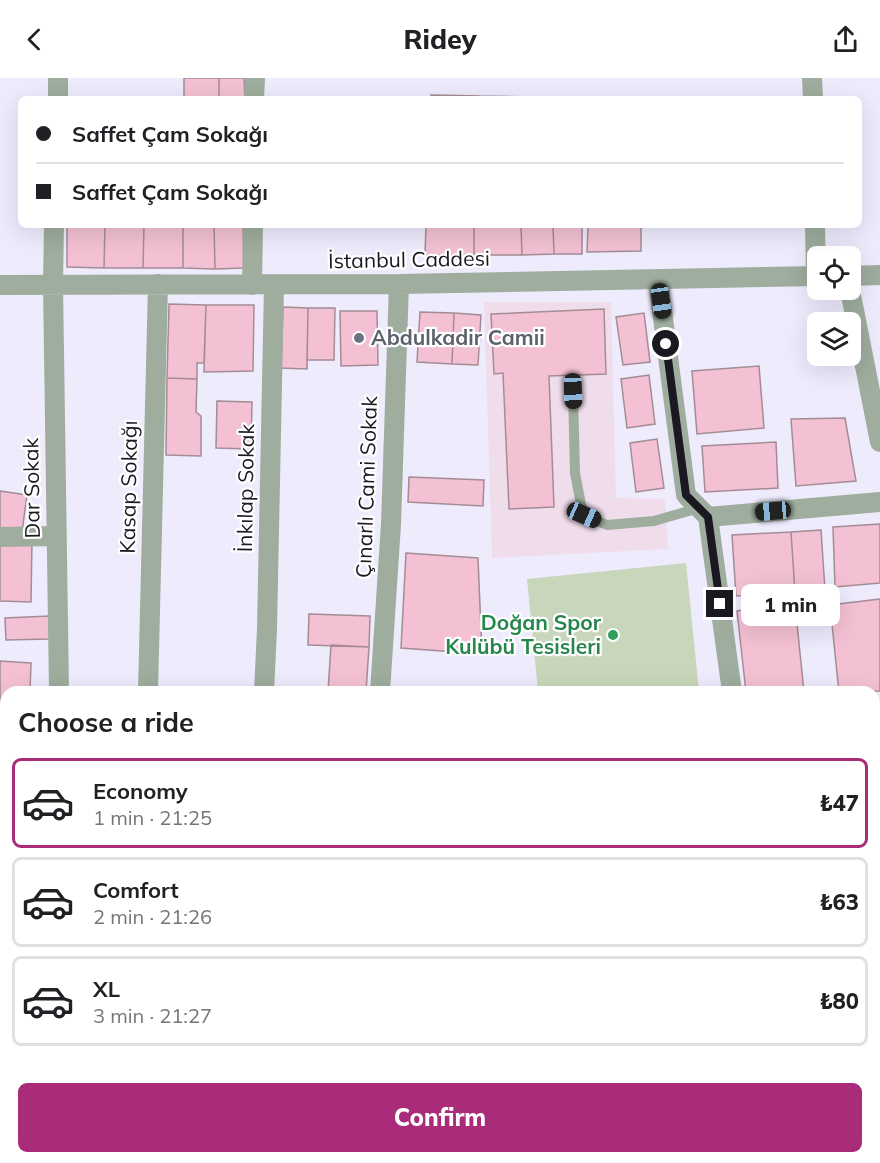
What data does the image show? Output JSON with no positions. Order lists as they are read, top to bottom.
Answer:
{
  "streets": {
    "street": [
      "İstanbul Caddesi",
      "Kasap Sokağı",
      "Çınarlı Cami Sokak",
      "Dar Sokak",
      "İnkılap Sokak"
    ]
  },
  "crossings": [
    ["İstanbul Caddesi", "Kasap Sokağı"],
    ["İstanbul Caddesi", "Çınarlı Cami Sokak"],
    ["İstanbul Caddesi", "Dar Sokak"],
    ["İstanbul Caddesi", "İnkılap Sokak"]
  ],
  "places": ["Abdulkadir Camii", "Doğan Spor Kulübü Tesisleri"],
  "page": {
    "header": "Ridey",
    "banner": ["Saffet Çam Sokağı", "Saffet Çam Sokağı"],
    "bubble": "1 min",
    "heading": "Choose a ride",
    "list": [
      {
        "name": "Economy",
        "note": "1 min · 21:25",
        "value": "₺47"
      },
      {
        "name": "Comfort",
        "note": "2 min · 21:26",
        "value": "₺63"
      },
      {
        "name": "XL",
        "note": "3 min · 21:27",
        "value": "₺80"
      }
    ],
    "buttons": "Confirm"
  }
}
